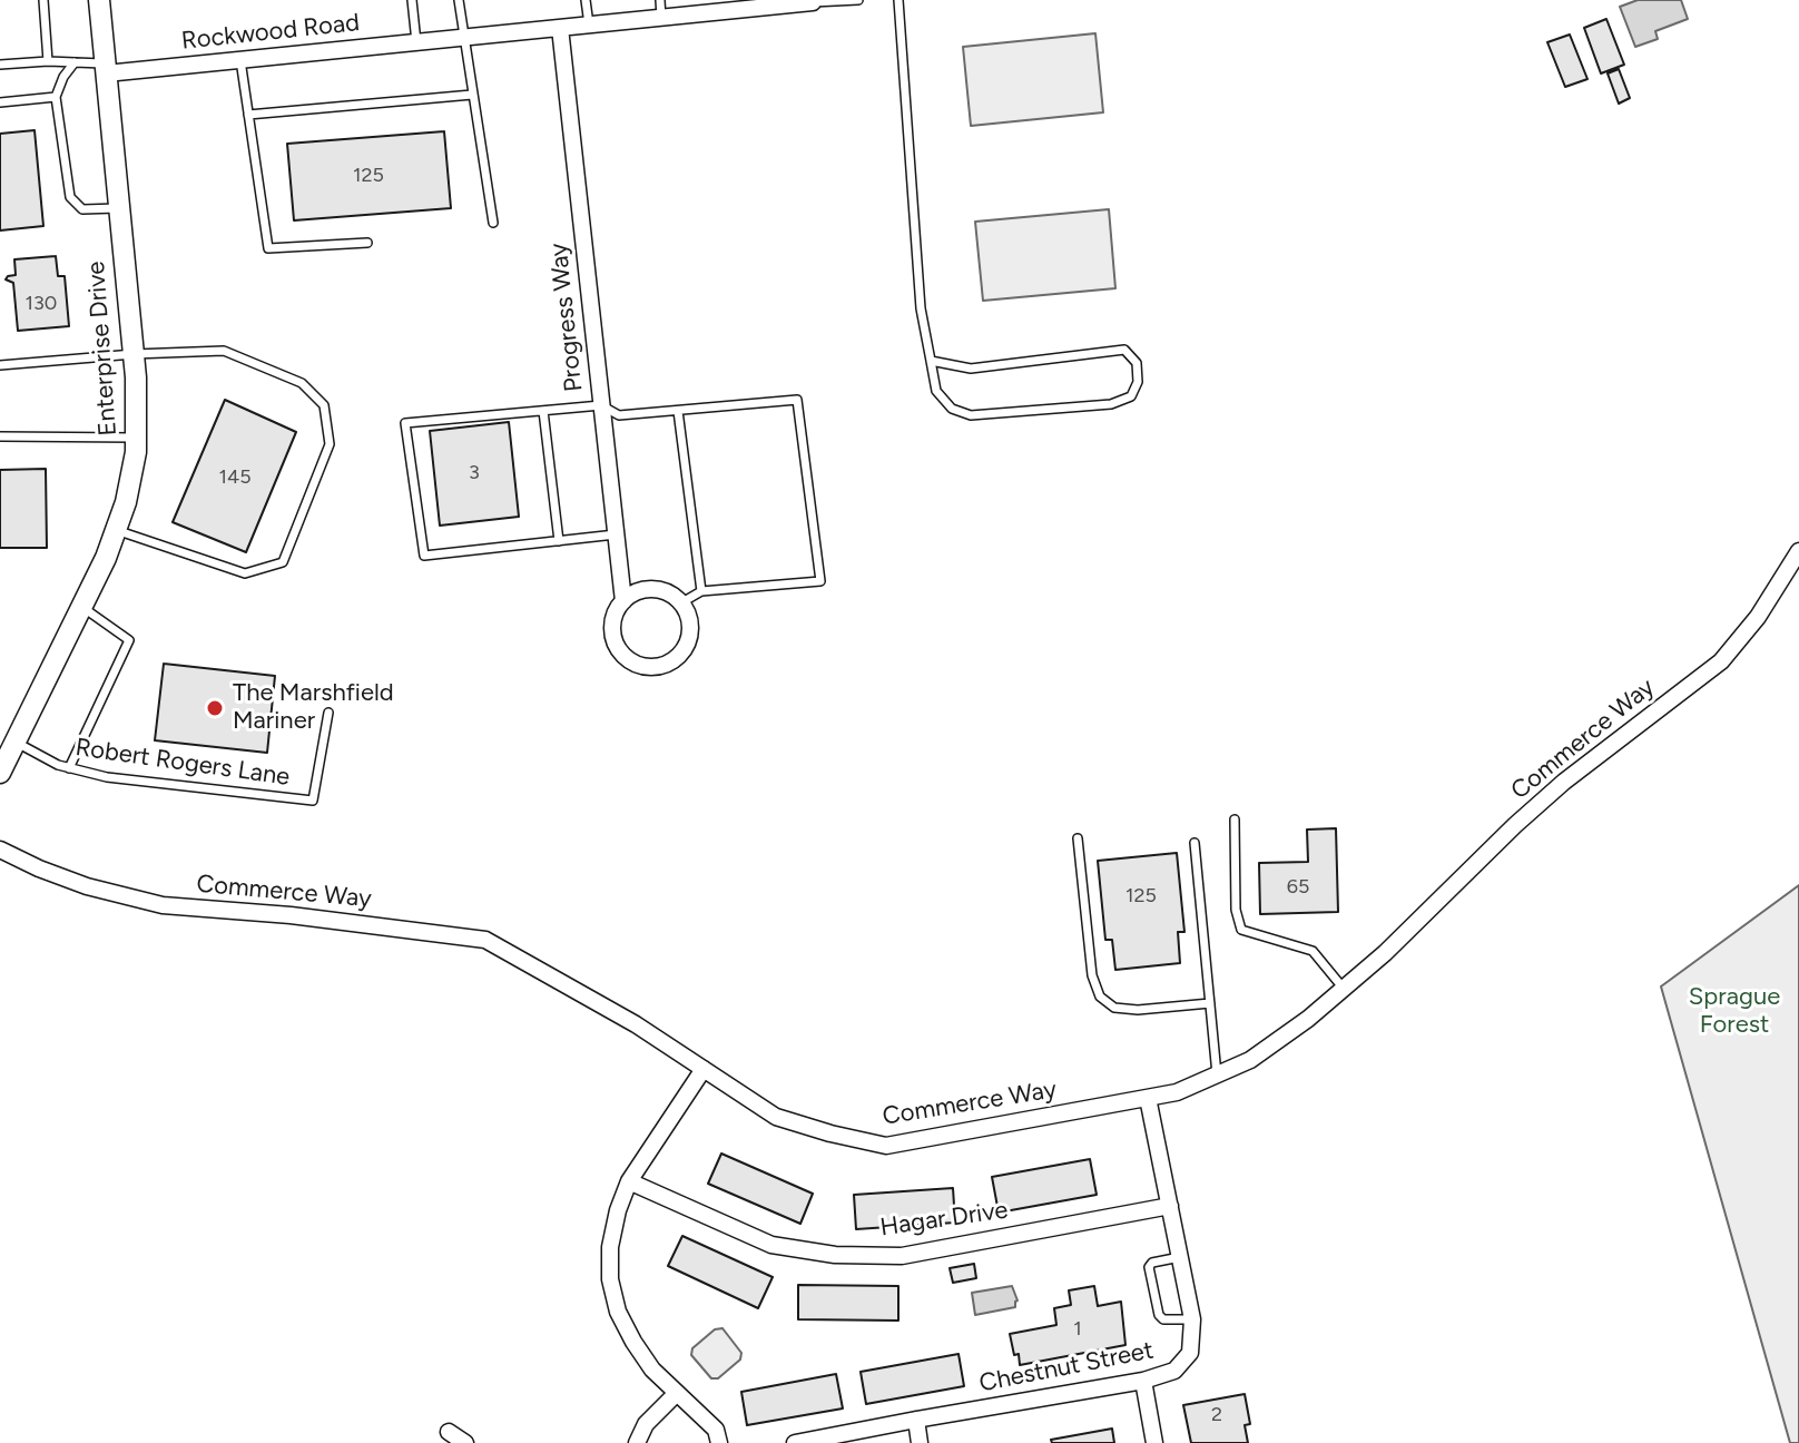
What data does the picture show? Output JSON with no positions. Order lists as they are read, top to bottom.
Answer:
{
  "streets": {
    "street": [
      "Rockwood Road",
      "Progress Way",
      "Enterprise Drive",
      "Commerce Way",
      "Hagar Drive",
      "Chestnut Street"
    ],
    "lane": ["Robert Rogers Lane"]
  },
  "crossings": [
    ["Rockwood Road", "Progress Way"],
    ["Rockwood Road", "Enterprise Drive"],
    ["Enterprise Drive", "Robert Rogers Lane"],
    ["Commerce Way", "Chestnut Street"],
    ["Hagar Drive", "Chestnut Street"]
  ],
  "parks": ["Sprague Forest"],
  "places": ["The Marshfield Mariner"],
  "house_numbers": [
    "125",
    "130",
    "3",
    "145",
    "65",
    "125",
    "1",
    "2"
  ]
}
